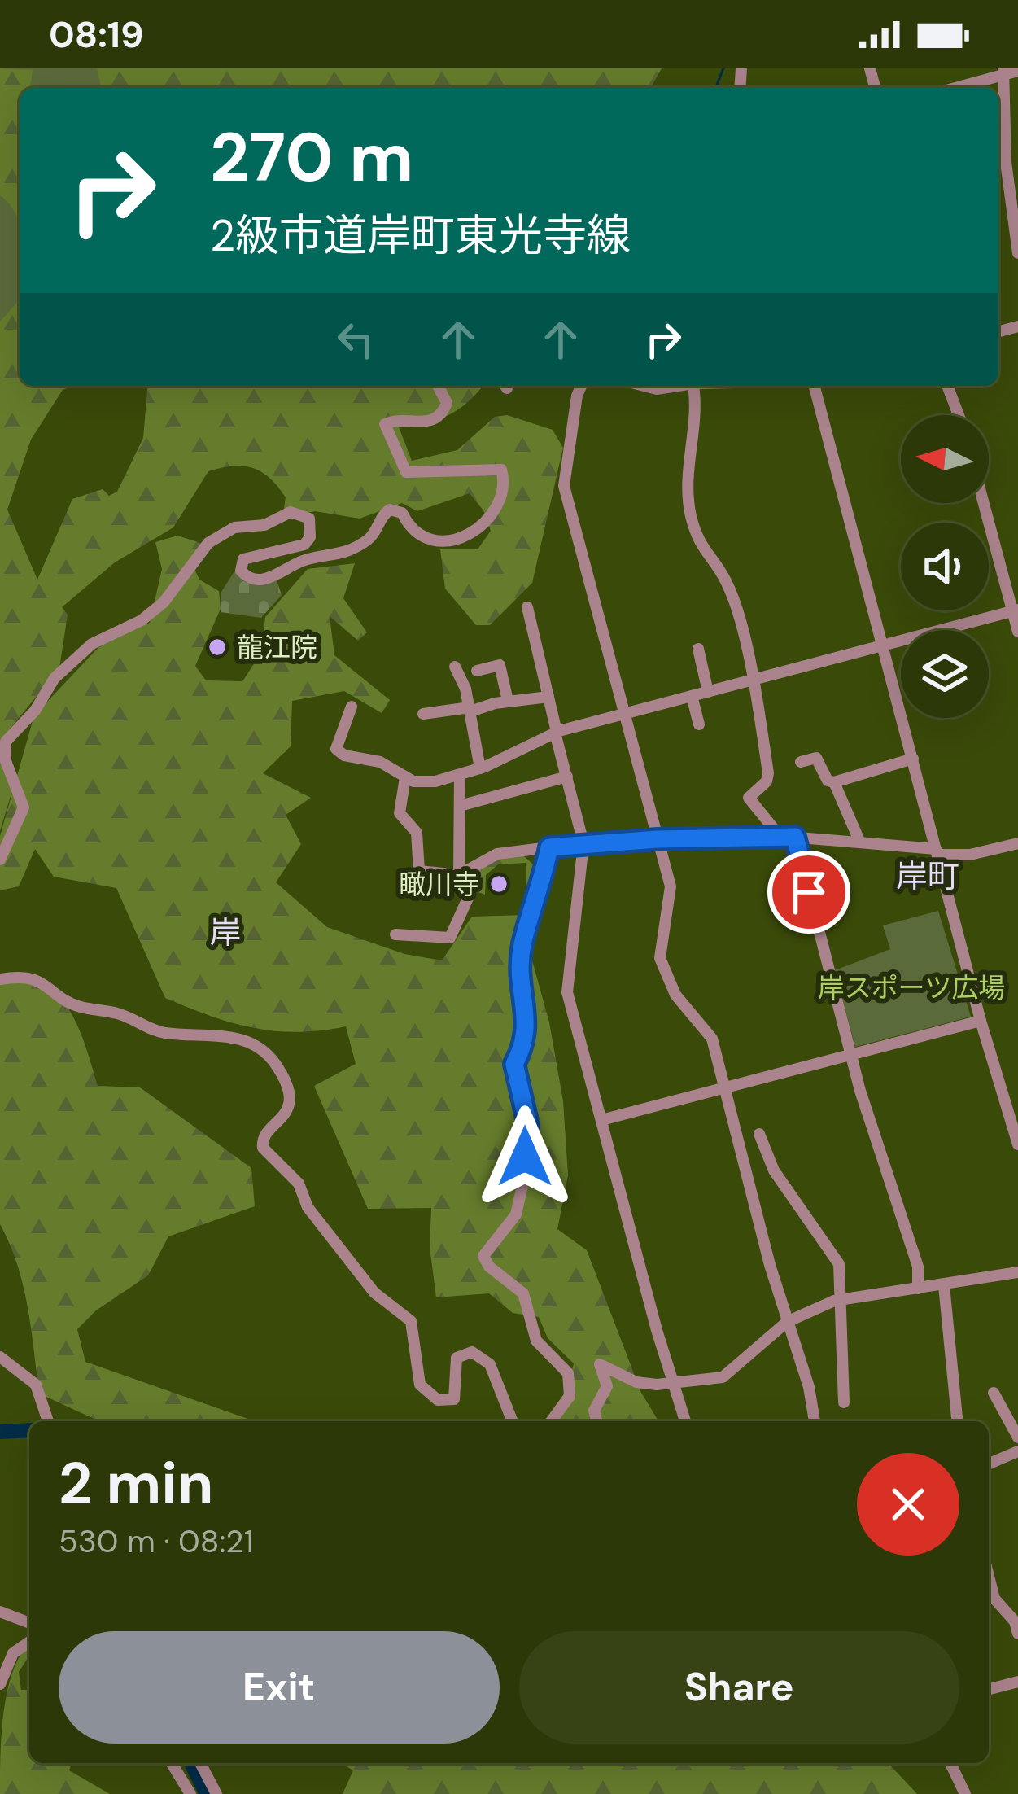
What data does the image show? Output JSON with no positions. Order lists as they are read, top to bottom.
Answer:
{
  "districts": ["岸町", "岸"],
  "parks": ["岸スポーツ広場"],
  "places": ["龍江院", "瞰川寺"],
  "north": "left",
  "page": {
    "status": "08:19",
    "turn": ["270 m", "2級市道岸町東光寺線"],
    "heading": ["2 min", "530 m · 08:21"],
    "buttons": ["Exit", "Share"]
  }
}
